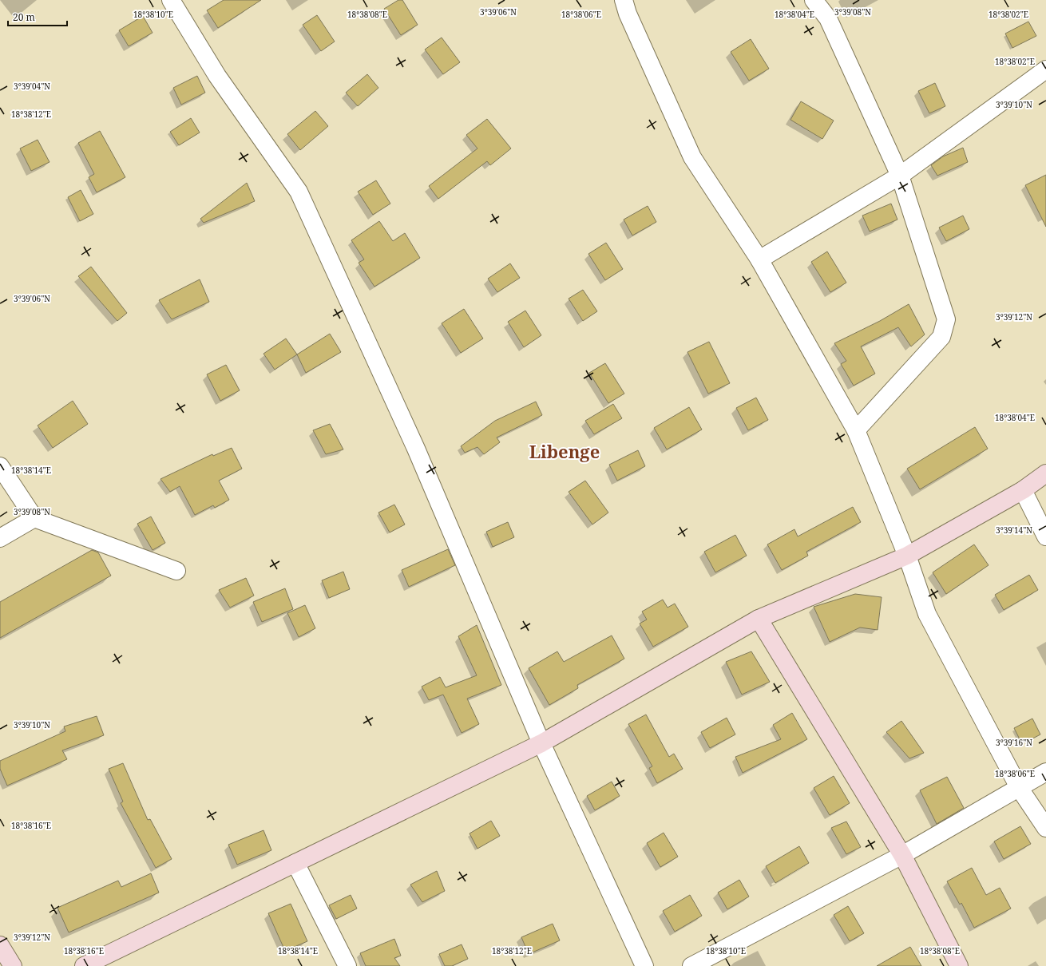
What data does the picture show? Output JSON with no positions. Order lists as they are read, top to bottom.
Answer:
{
  "districts": ["Libenge"],
  "scale_bar": "20 m",
  "coordinates": [
    "3°39'06\"N",
    "3°39'08\"N",
    "18°38'10\"E",
    "18°38'08\"E",
    "18°38'06\"E",
    "18°38'04\"E",
    "18°38'02\"E",
    "3°39'04\"N",
    "3°39'10\"N",
    "18°38'12\"E",
    "3°39'12\"N",
    "18°38'14\"E",
    "3°39'14\"N",
    "3°39'16\"N",
    "18°38'16\"E"
  ]
}
